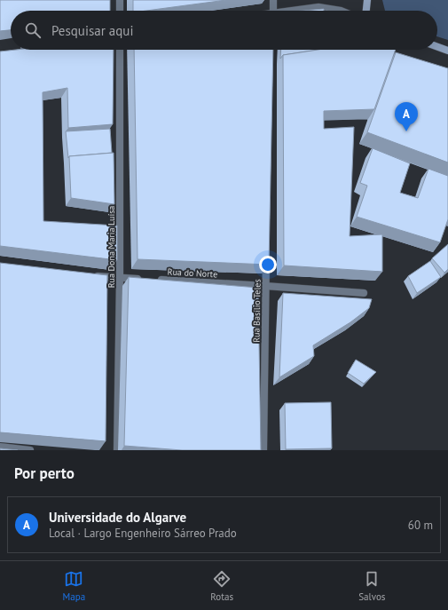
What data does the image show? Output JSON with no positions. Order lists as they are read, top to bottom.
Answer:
{
  "streets": {
    "street": ["Rua Dona Maria Luísa", "Rua do Norte", "Rua Basílio Teles"]
  },
  "crossings": [
    ["Rua Dona Maria Luísa", "Rua do Norte"],
    ["Rua do Norte", "Rua Basílio Teles"]
  ],
  "page": {
    "search": "Pesquisar aqui",
    "pins": "A",
    "heading": "Por perto",
    "list": [
      {
        "mark": "A",
        "name": "Universidade do Algarve",
        "note": "Local · Largo Engenheiro Sárreo Prado",
        "value": "60 m"
      }
    ],
    "nav": ["Mapa", "Rotas", "Salvos"]
  }
}
